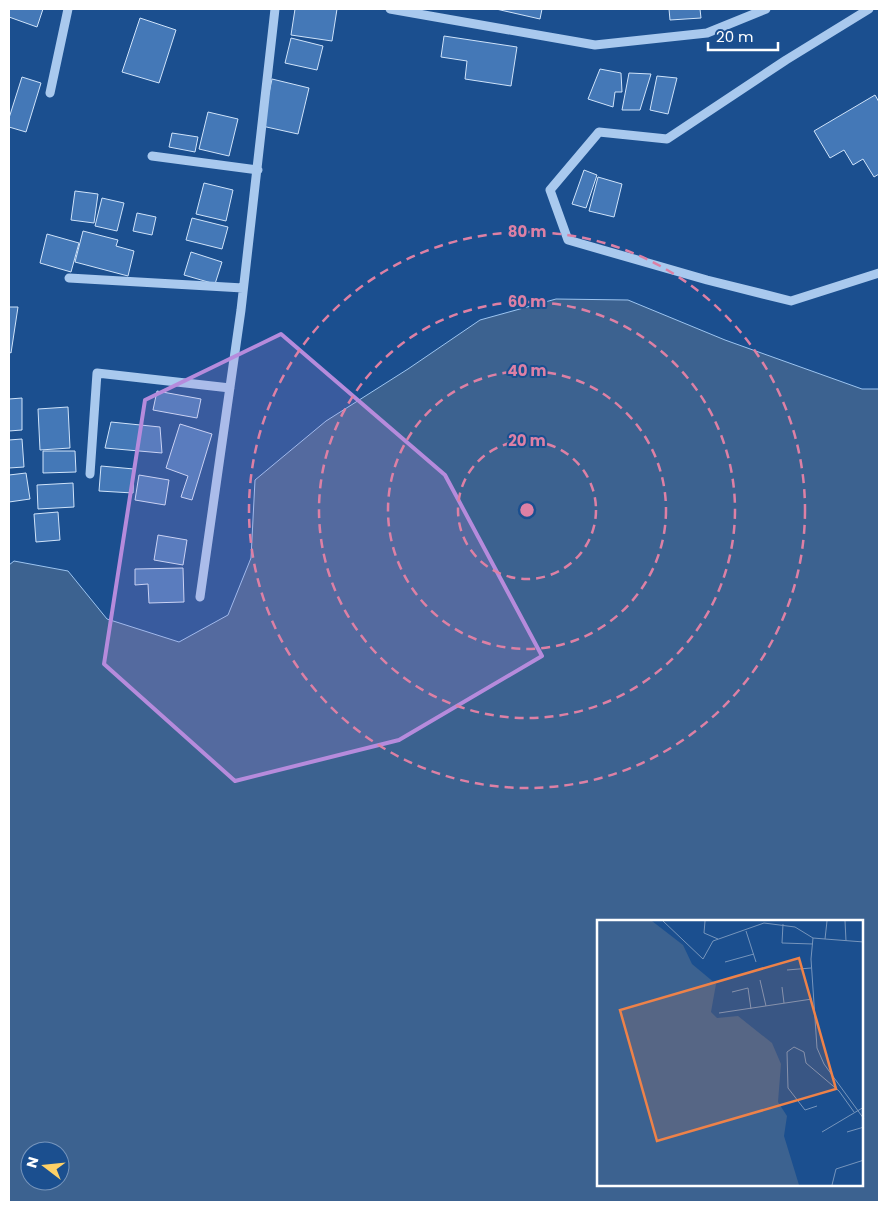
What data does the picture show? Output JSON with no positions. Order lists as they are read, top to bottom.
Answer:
{
  "scale_bar": "20 m",
  "north": "left",
  "rings": [
    "80 m",
    "60 m",
    "40 m",
    "20 m"
  ]
}
